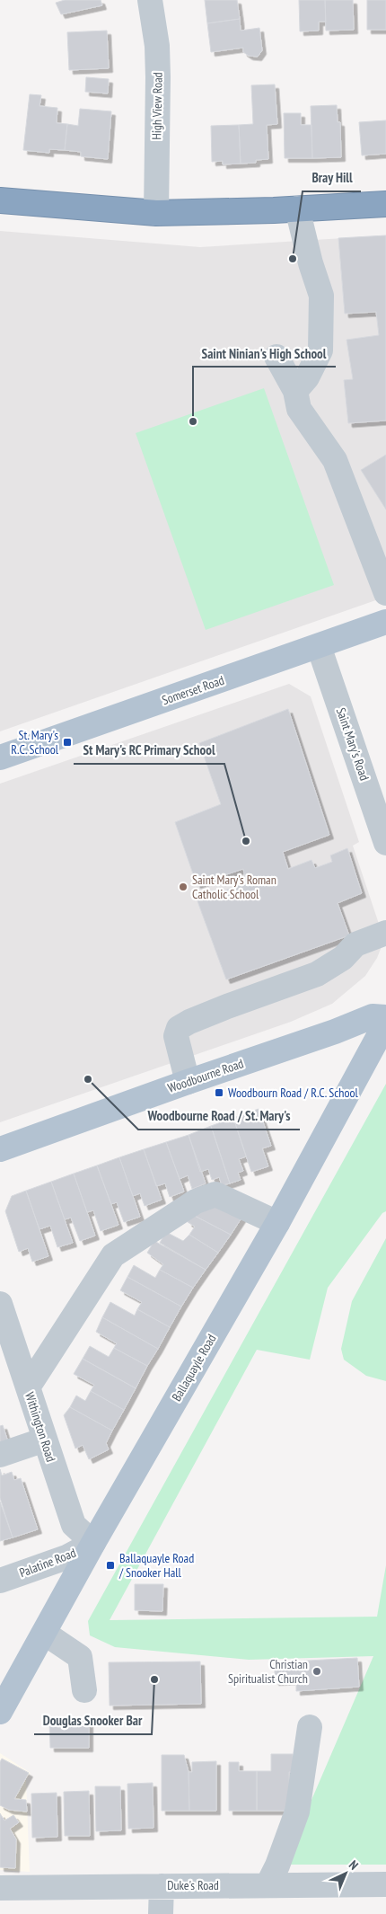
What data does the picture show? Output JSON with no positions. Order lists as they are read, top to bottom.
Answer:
{
  "streets": {
    "main road": ["Somerset Road", "Woodbourne Road", "Ballaquayle Road"],
    "street": [
      "High View Road",
      "Saint Mary's Road",
      "Withington Road",
      "Palatine Road",
      "Duke's Road"
    ]
  },
  "crossings": [
    ["Somerset Road", "Saint Mary's Road"],
    ["Ballaquayle Road", "Withington Road"],
    ["Ballaquayle Road", "Palatine Road"],
    ["Withington Road", "Palatine Road"]
  ],
  "places": {
    "other": [
      "Bray Hill",
      "Saint Ninian's High School",
      "St Mary's RC Primary School",
      "Saint Mary's Roman Catholic School",
      "Woodbourne Road / St. Mary's",
      "Christian Spiritualist Church",
      "Douglas Snooker Bar"
    ],
    "transit": ["St. Mary's R.C. School", "Woodbourn Road / R.C. School", "Ballaquayle Road / Snooker Hall"]
  },
  "north": "top right"
}
